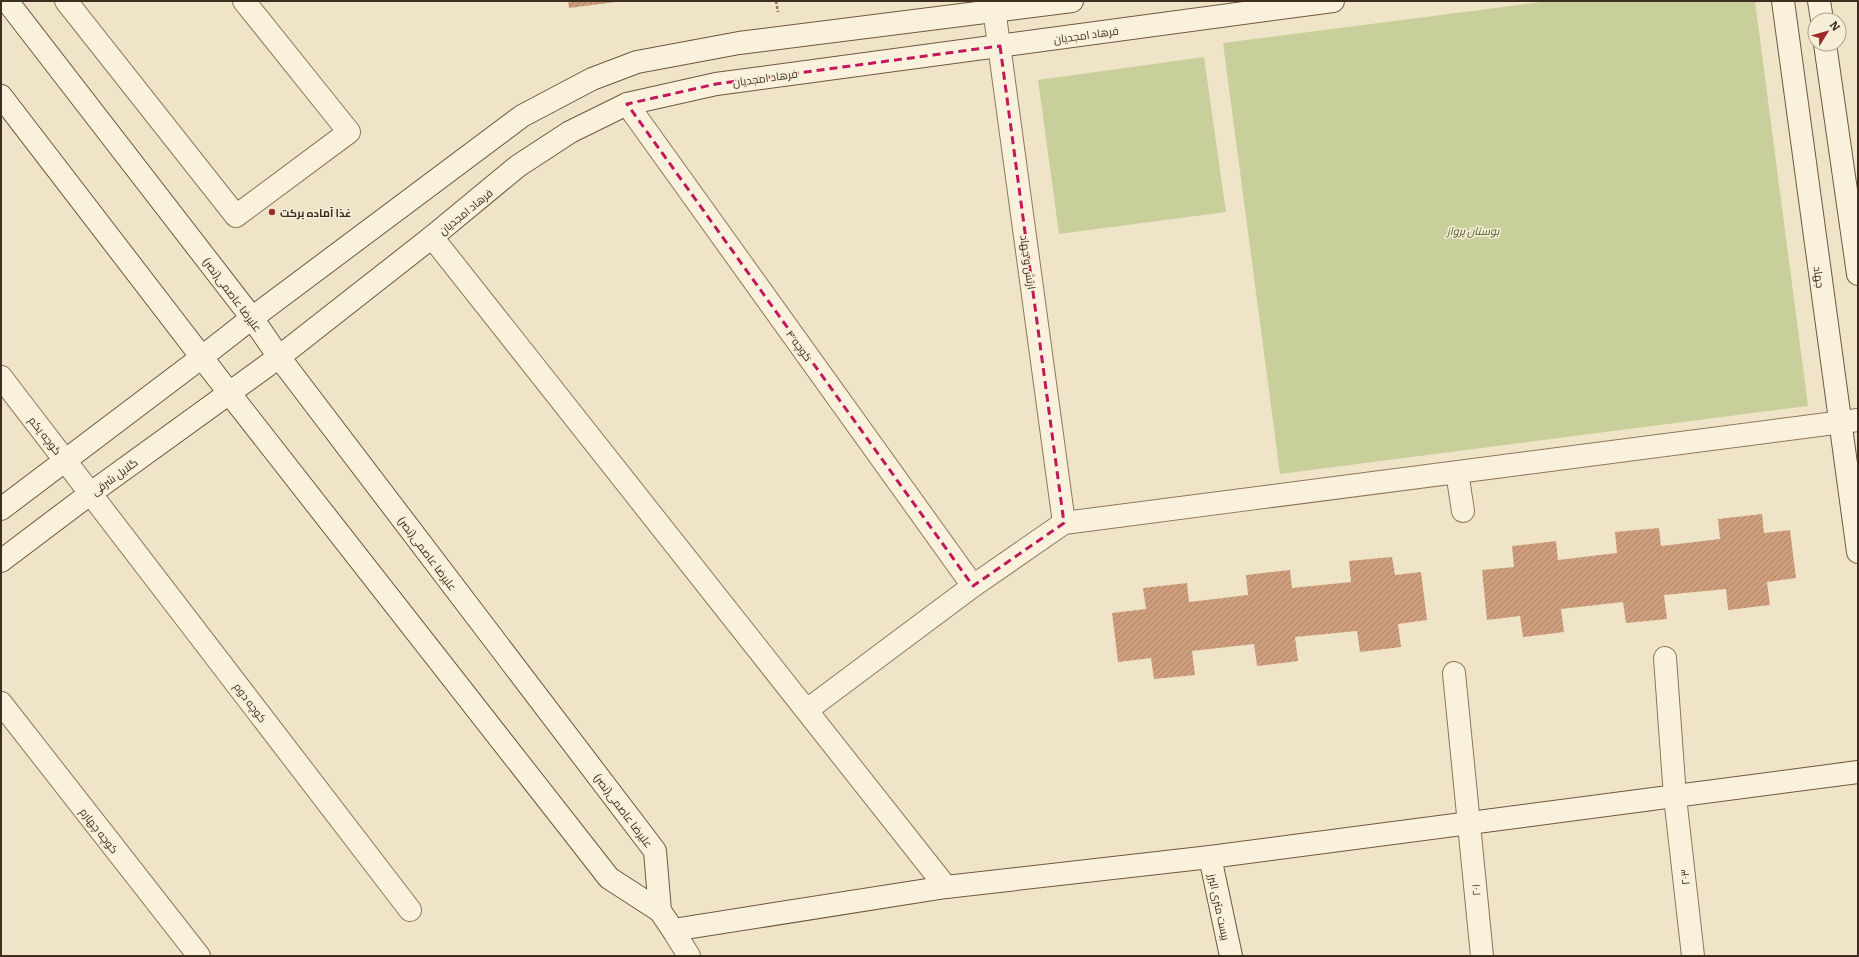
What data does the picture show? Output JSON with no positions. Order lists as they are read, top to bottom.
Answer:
{
  "streets": {
    "street": [
      "فرهاد امجدیان",
      "ارتش و جهاد",
      "جهاد",
      "علیرضا عاصمی(نصر)",
      "کوچه ۴",
      "کوچه یکم",
      "گلایل شرقی",
      "کوچه دوم",
      "کوچه چهارم",
      "۲۰۳",
      "۲۰۱",
      "بیست متری البرز"
    ]
  },
  "crossings": [
    ["فرهاد امجدیان", "ارتش و جهاد"],
    ["فرهاد امجدیان", "علیرضا عاصمی(نصر)"],
    ["فرهاد امجدیان", "کوچه ۴"],
    ["فرهاد امجدیان", "گلایل شرقی"],
    ["کوچه یکم", "گلایل شرقی"],
    ["کوچه یکم", "کوچه دوم"],
    ["گلایل شرقی", "کوچه دوم"]
  ],
  "parks": ["بوستان پرواز"],
  "places": ["غذا آماده برکت"],
  "north": "top right"
}
